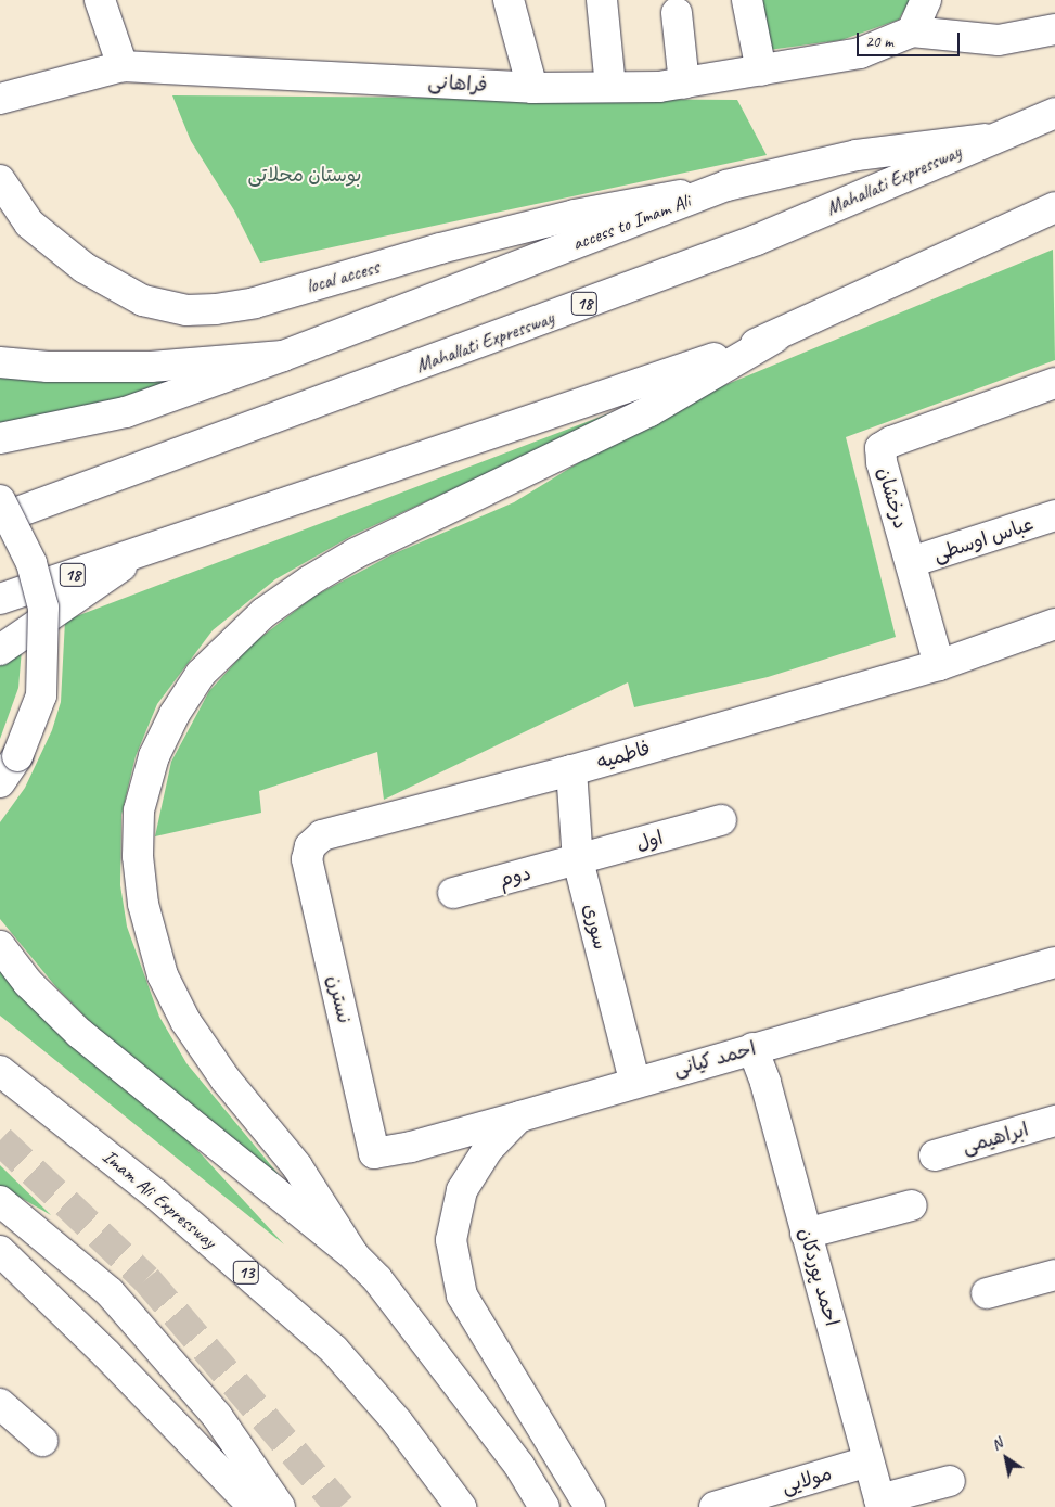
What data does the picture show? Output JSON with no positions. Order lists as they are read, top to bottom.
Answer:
{
  "streets": {
    "main road": [
      "فراهانی",
      "Mahallati Expressway",
      "access to Imam Ali",
      "local access",
      "18",
      "درخشان",
      "عباس اوسطی",
      "فاطمیه",
      "اول",
      "دوم",
      "سوری",
      "نسترن",
      "احمد کیانی",
      "ابراهیمی",
      "Imam Ali Expressway",
      "13",
      "احمد پوردکان",
      "مولایی"
    ]
  },
  "crossings": [
    ["Mahallati Expressway", "access to Imam Ali"],
    ["access to Imam Ali", "local access"],
    ["درخشان", "عباس اوسطی"],
    ["درخشان", "فاطمیه"],
    ["فاطمیه", "سوری"],
    ["فاطمیه", "نسترن"],
    ["اول", "دوم"],
    ["اول", "سوری"],
    ["دوم", "سوری"],
    ["سوری", "احمد کیانی"],
    ["نسترن", "احمد کیانی"],
    ["احمد کیانی", "احمد پوردکان"],
    ["احمد پوردکان", "مولایی"]
  ],
  "parks": ["بوستان محلاتی"],
  "scale_bar": "20 m",
  "north": "top left"
}
